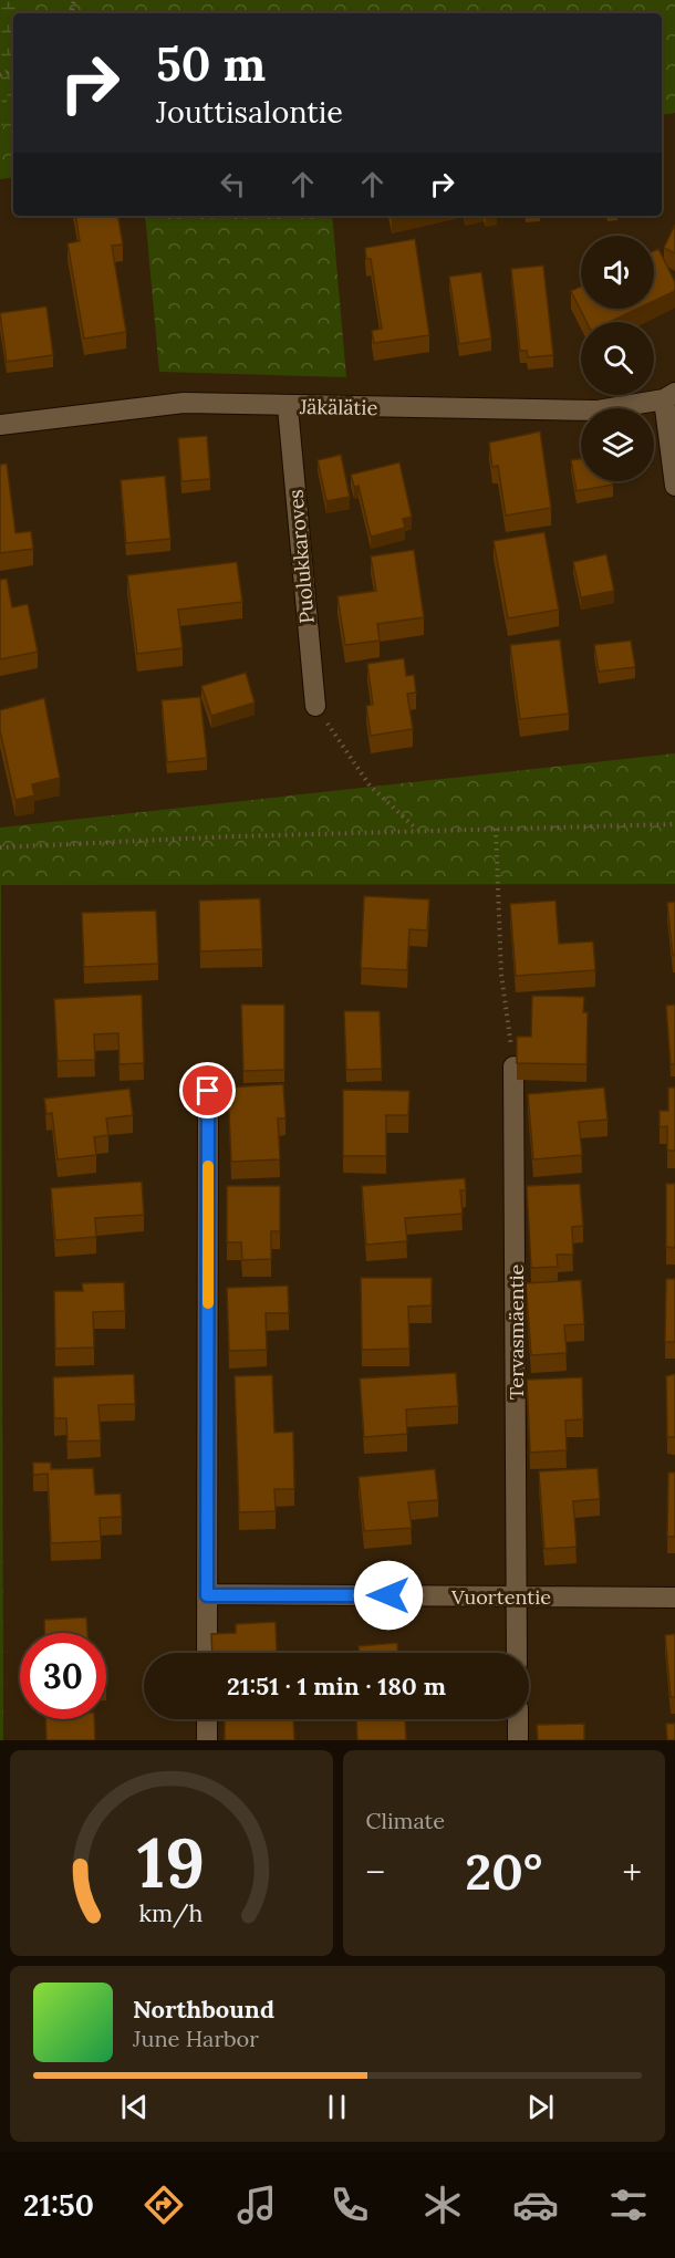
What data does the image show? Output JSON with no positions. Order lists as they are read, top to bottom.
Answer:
{
  "streets": {
    "street": [
      "Jäkälätie",
      "Puolukkaroves",
      "Tervasmäentie",
      "Vuortentie"
    ]
  },
  "crossings": [
    ["Jäkälätie", "Puolukkaroves"],
    ["Tervasmäentie", "Vuortentie"]
  ],
  "page": {
    "turn": ["50 m", "Jouttisalontie"],
    "limit": "30",
    "trip": "21:51 · 1 min · 180 m",
    "tile": "Climate",
    "heat": ["−", "20°", "+"],
    "song": ["Northbound", "June Harbor"],
    "tabs": "21:50",
    "gauge": ["19", "km/h"]
  }
}
